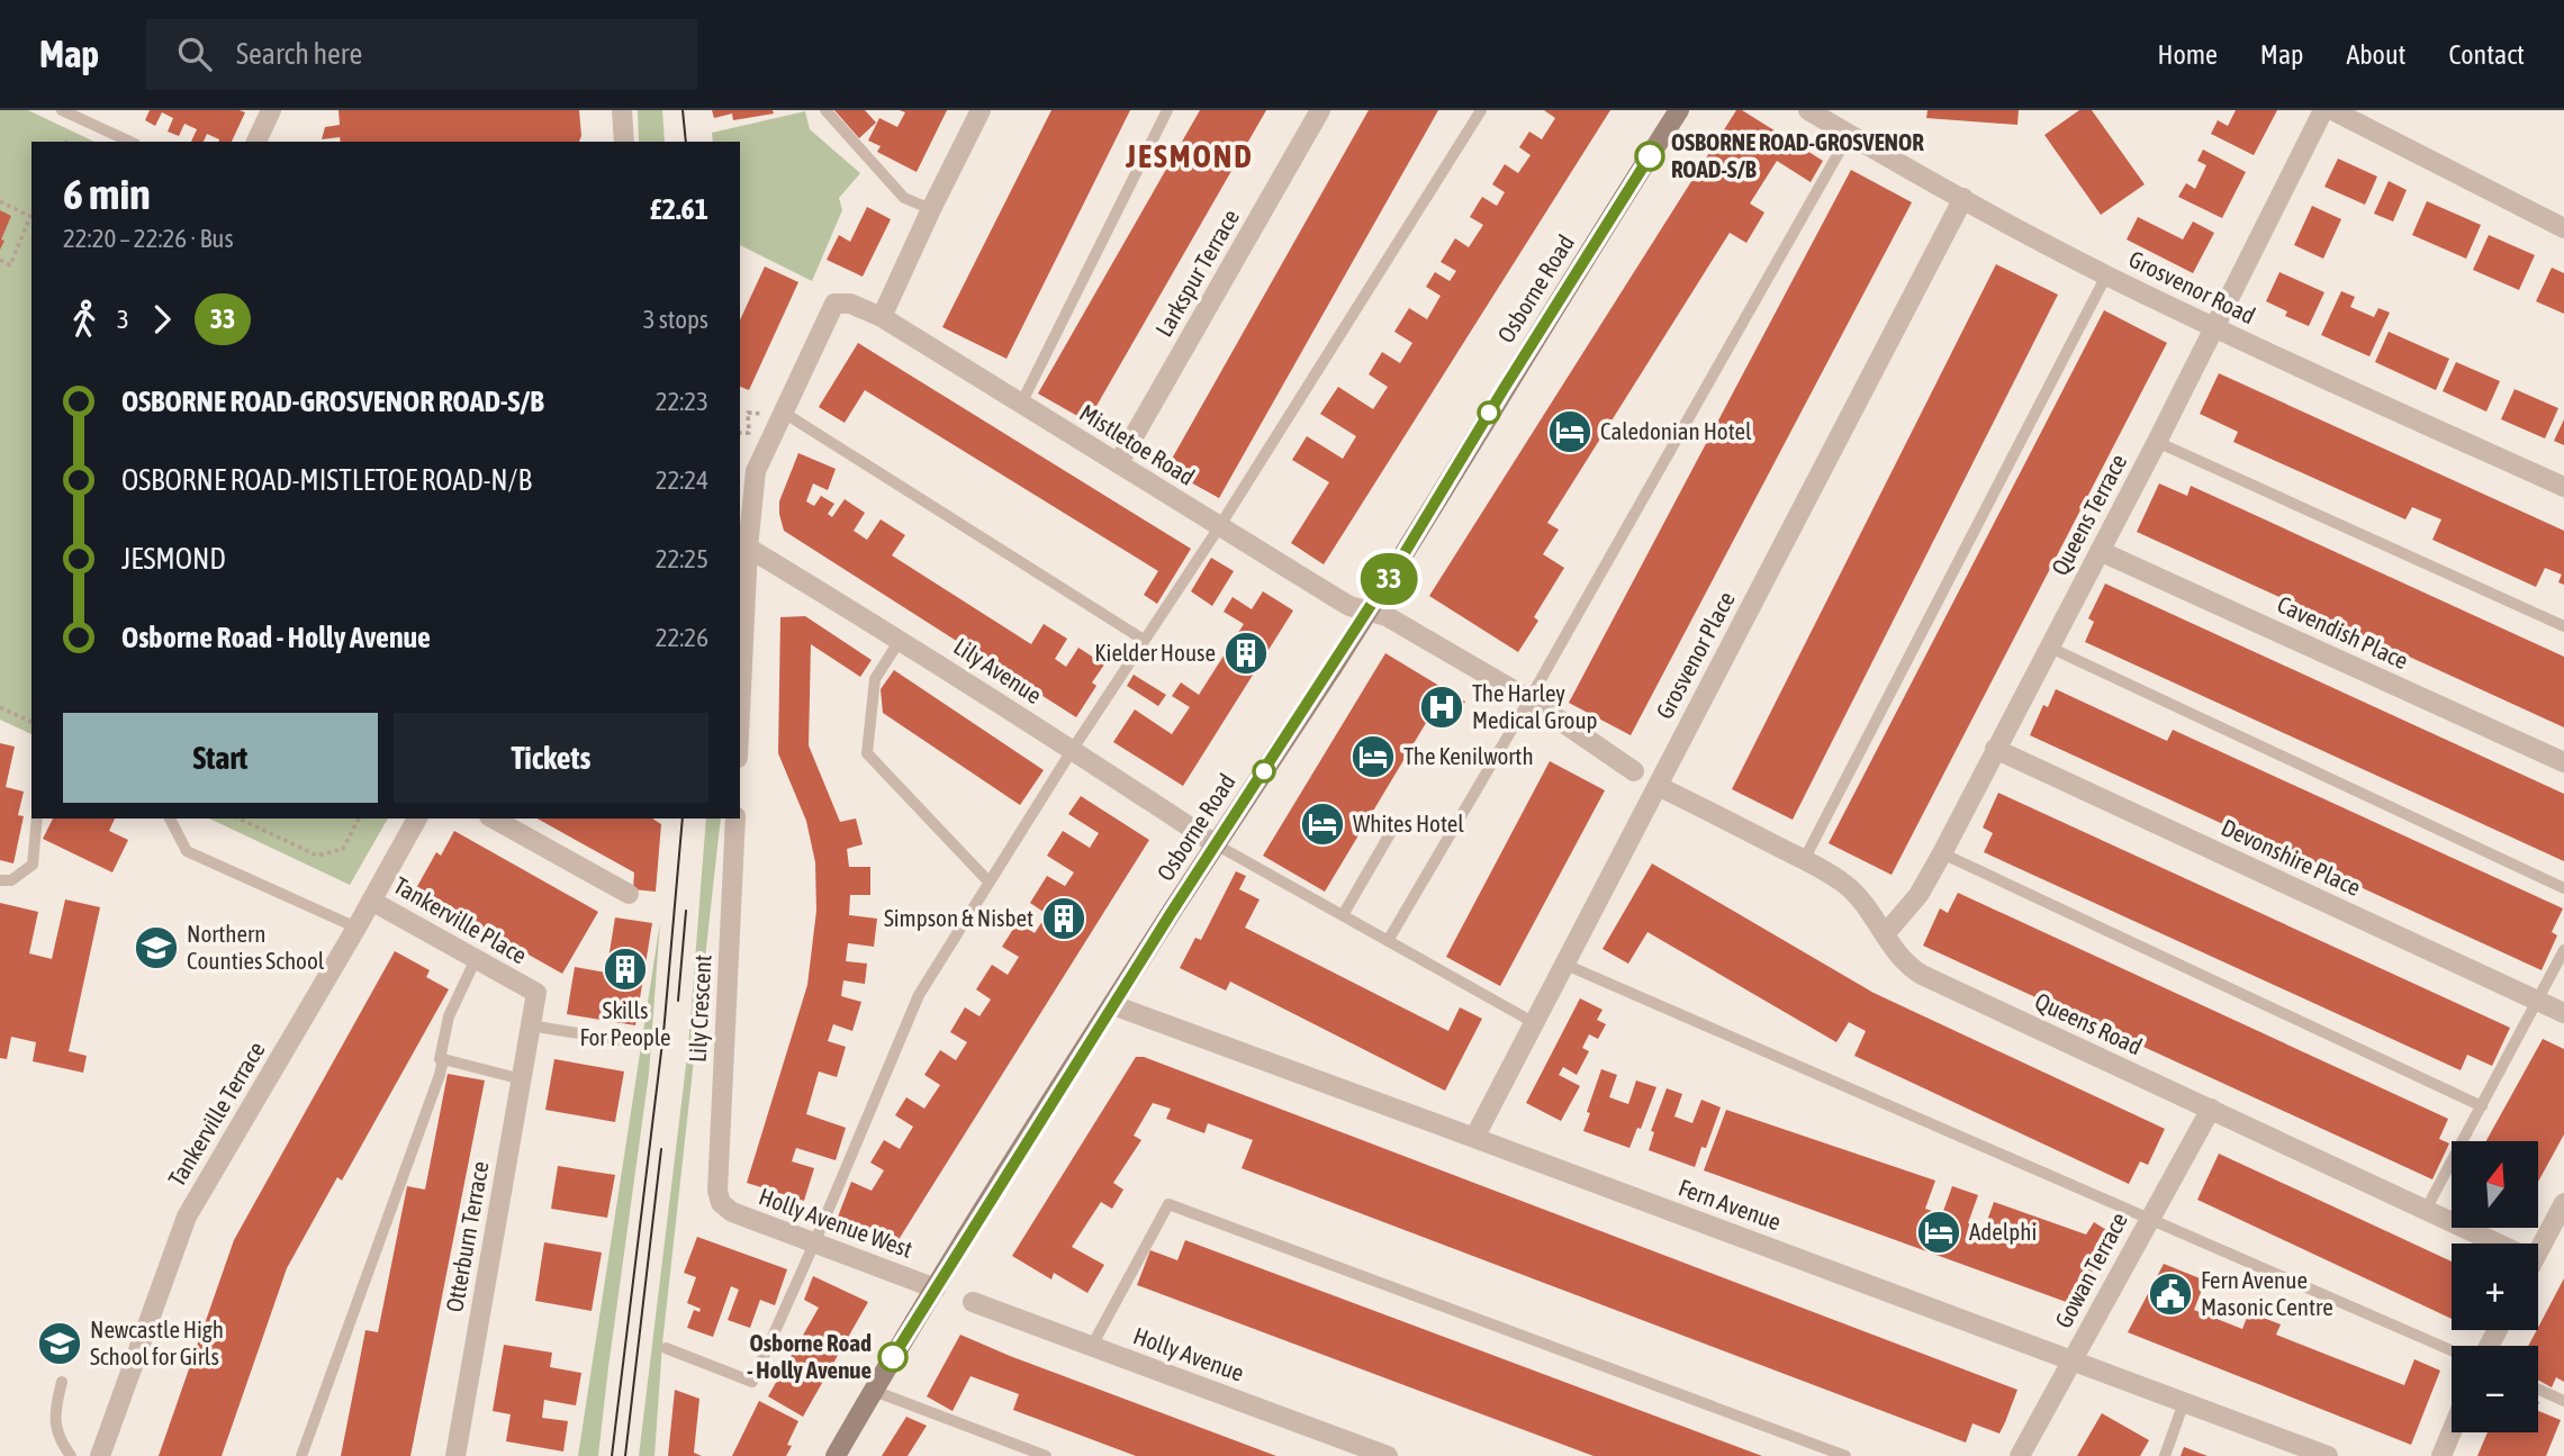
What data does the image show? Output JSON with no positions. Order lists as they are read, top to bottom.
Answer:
{
  "streets": {
    "main road": ["Osborne Road"],
    "street": [
      "Larkspur Terrace",
      "Grosvenor Road",
      "Mistletoe Road",
      "Queens Terrace",
      "Cavendish Place",
      "Grosvenor Place",
      "Lily Avenue",
      "Devonshire Place",
      "Tankerville Place",
      "Lily Crescent",
      "Queens Road",
      "Tankerville Terrace",
      "Fern Avenue",
      "Holly Avenue West",
      "Otterburn Terrace",
      "Gowan Terrace",
      "Holly Avenue"
    ]
  },
  "crossings": [
    ["Larkspur Terrace", "Mistletoe Road"],
    ["Grosvenor Road", "Queens Terrace"],
    ["Grosvenor Road", "Grosvenor Place"],
    ["Osborne Road", "Mistletoe Road"],
    ["Osborne Road", "Lily Avenue"],
    ["Osborne Road", "Fern Avenue"],
    ["Osborne Road", "Holly Avenue West"],
    ["Queens Terrace", "Cavendish Place"],
    ["Queens Terrace", "Devonshire Place"],
    ["Queens Terrace", "Queens Road"],
    ["Grosvenor Place", "Queens Road"],
    ["Grosvenor Place", "Fern Avenue"],
    ["Tankerville Place", "Tankerville Terrace"],
    ["Tankerville Place", "Otterburn Terrace"],
    ["Lily Crescent", "Holly Avenue West"],
    ["Queens Road", "Gowan Terrace"],
    ["Fern Avenue", "Gowan Terrace"]
  ],
  "districts": ["JESMOND"],
  "places": {
    "other": ["OSBORNE ROAD-GROSVENOR ROAD-S/B", "Osborne Road - Holly Avenue"],
    "hotel": [
      "Caledonian Hotel",
      "The Kenilworth",
      "Whites Hotel",
      "Adelphi"
    ],
    "building": ["Kielder House", "Simpson & Nisbet", "Skills For People"],
    "hospital": ["The Harley Medical Group"],
    "school or university": ["Northern Counties School", "Newcastle High School for Girls"],
    "public building": ["Fern Avenue Masonic Centre"]
  },
  "lines": ["bus line 33"],
  "north": "top",
  "page": {
    "header": "Map",
    "search": "Search here",
    "nav": [
      "Home",
      "Map",
      "About",
      "Contact"
    ],
    "on_map": "33",
    "heading": ["6 min", "22:20 – 22:26 · Bus", "£2.61"],
    "legs": ["3", "33", "3 stops"],
    "list": [
      {
        "name": "OSBORNE ROAD-GROSVENOR ROAD-S/B",
        "value": "22:23"
      },
      {
        "name": "OSBORNE ROAD-MISTLETOE ROAD-N/B",
        "value": "22:24"
      },
      {
        "name": "JESMOND",
        "value": "22:25"
      },
      {
        "name": "Osborne Road - Holly Avenue",
        "value": "22:26"
      }
    ],
    "buttons": ["Start", "Tickets"],
    "map_buttons": ["+", "−"]
  }
}
